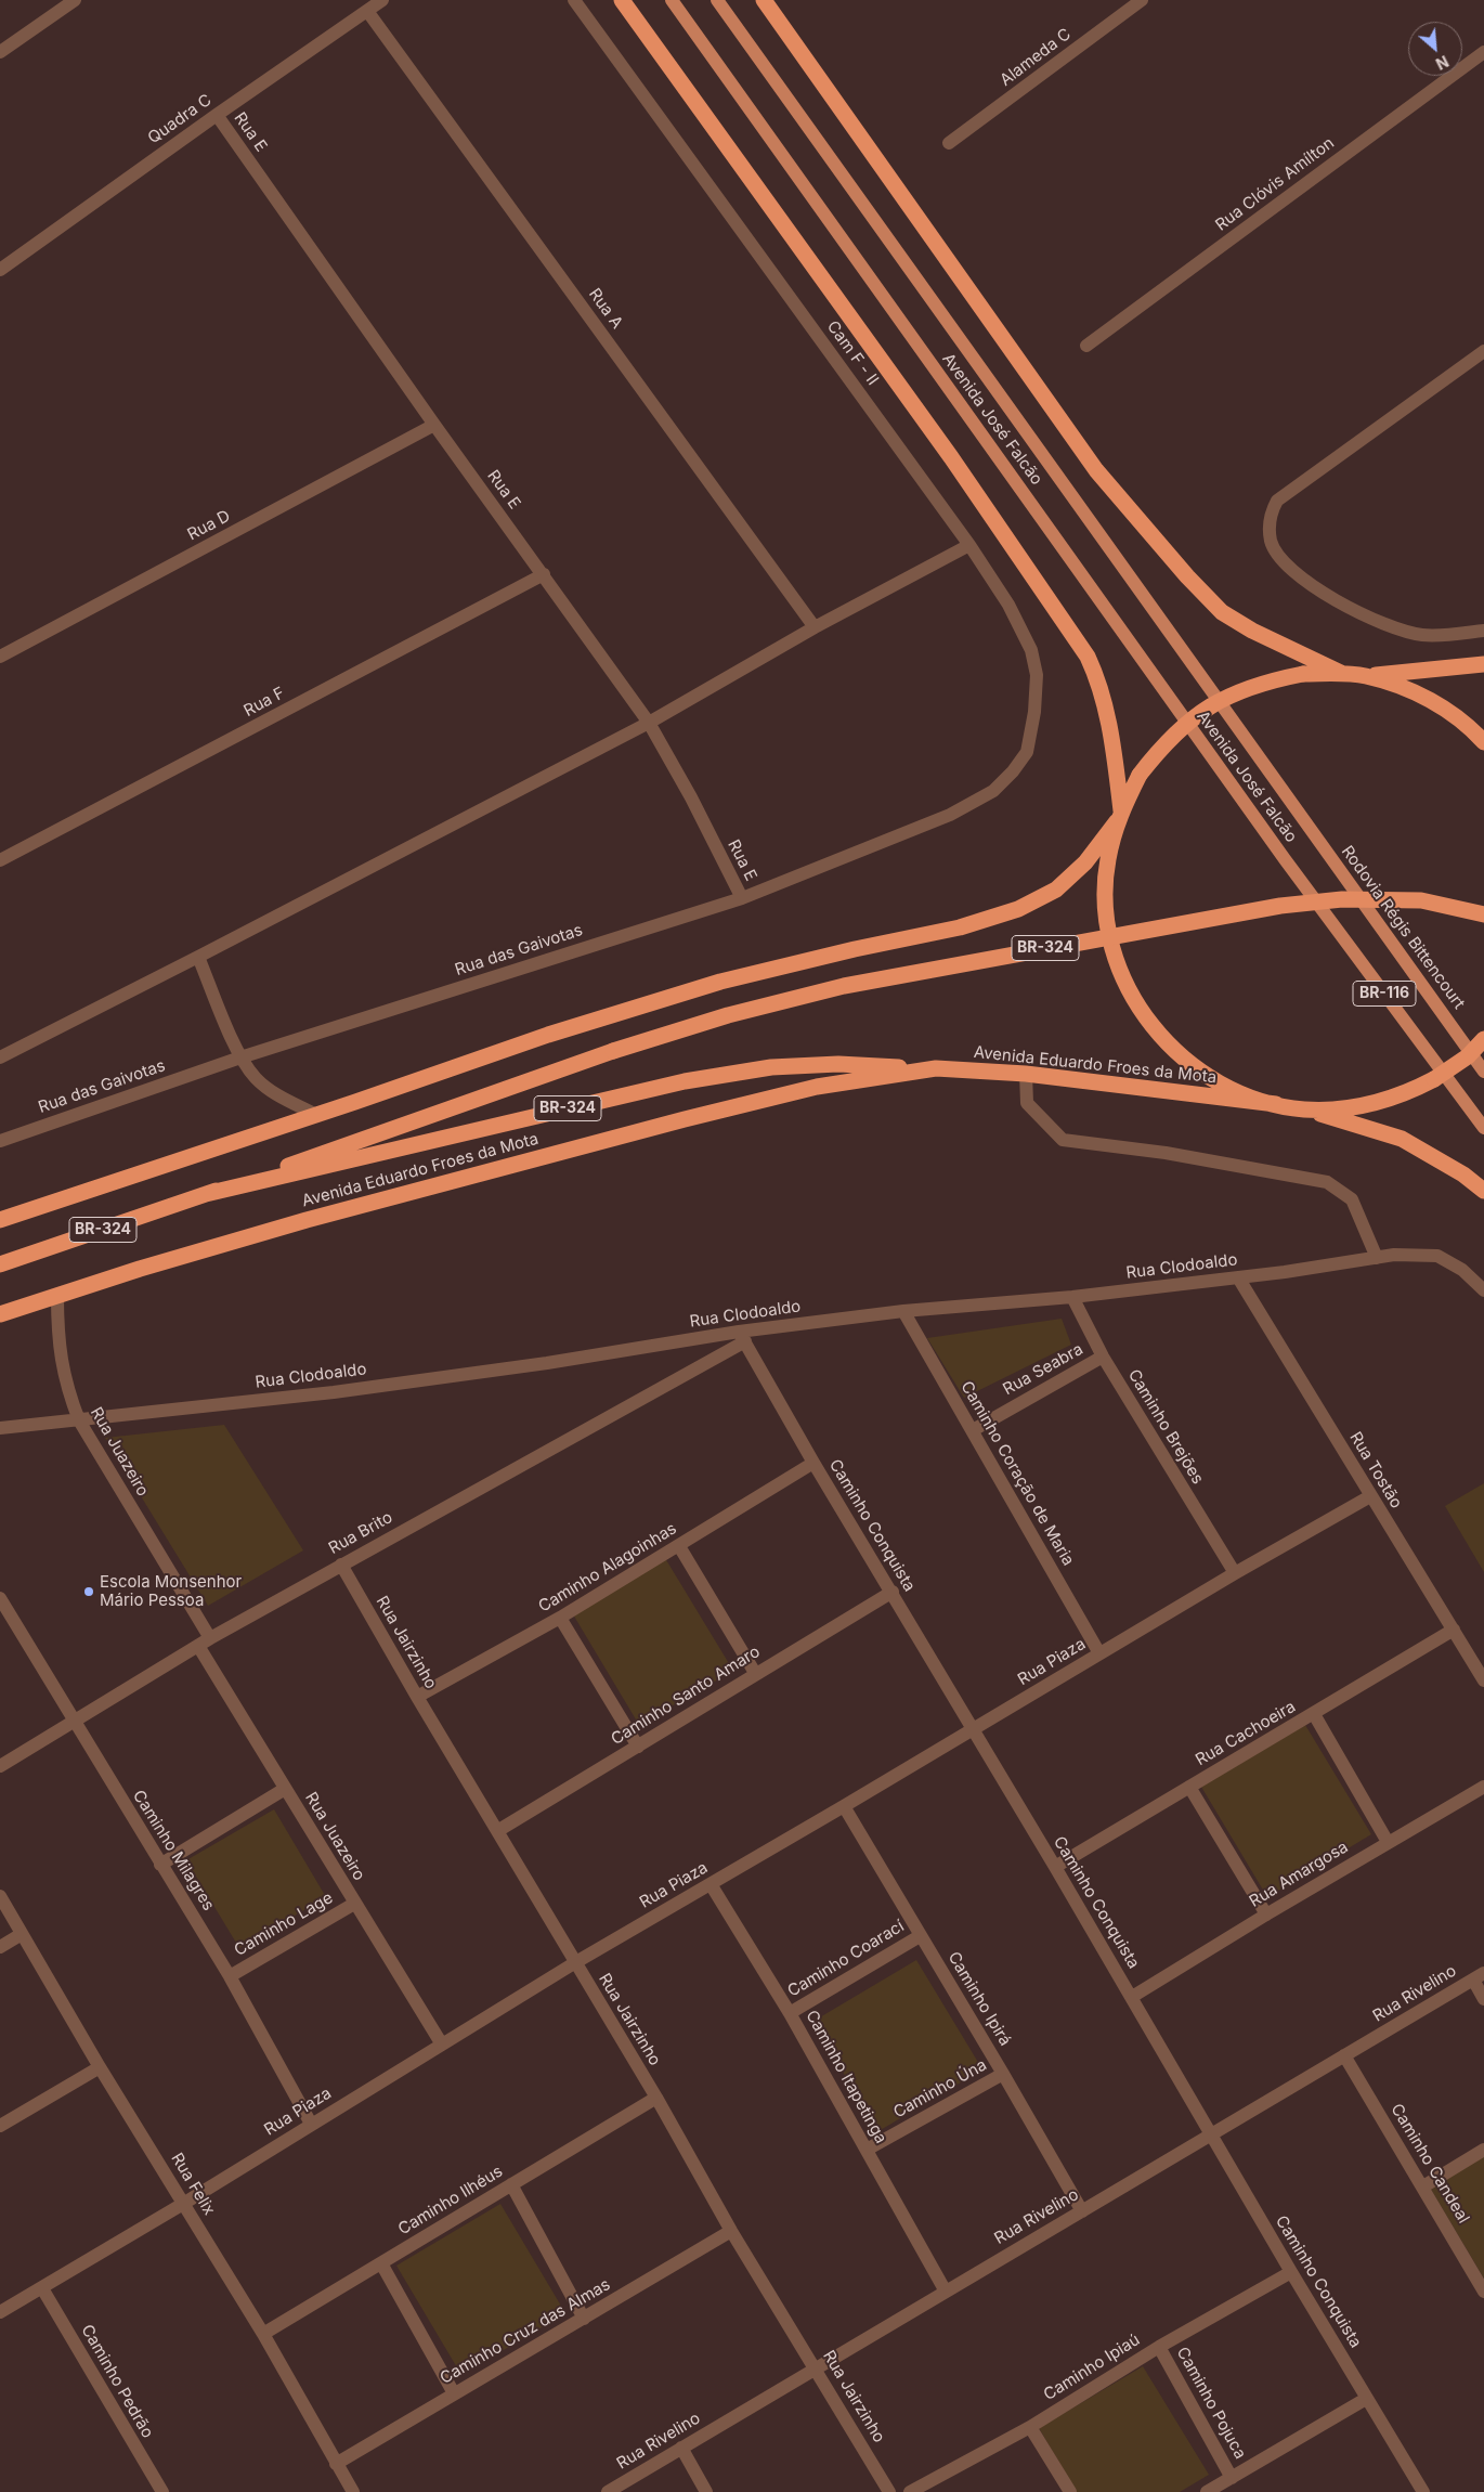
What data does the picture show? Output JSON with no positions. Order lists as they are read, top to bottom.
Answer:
{
  "streets": {
    "highway": ["BR-324", "Avenida Eduardo Froes da Mota"],
    "main road": ["Avenida José Falcão", "Rodovia Régis Bittencourt", "BR-116"],
    "street": [
      "Alameda C",
      "Quadra C",
      "Rua E",
      "Rua Clóvis Amílton",
      "Rua A",
      "Cam F - II",
      "Rua D",
      "Rua F",
      "Rua das Gaivotas",
      "Rua Clodoaldo",
      "Rua Seabra",
      "Caminho Brejões",
      "Rua Juazeiro",
      "Rua Tostão",
      "Caminho Coração de Maria",
      "Caminho Conquista",
      "Rua Brito",
      "Caminho Alagoinhas",
      "Rua Jairzinho",
      "Rua Piaza",
      "Caminho Santo Amaro",
      "Rua Cachoeira",
      "Caminho Milagres",
      "Rua Amargosa",
      "Caminho Lage",
      "Caminho Coarací",
      "Rua Rivelino",
      "Caminho Ipirá",
      "Caminho Itapetinga",
      "Caminho Úna",
      "Caminho Candeal",
      "Rua Felix",
      "Caminho Ilhéus",
      "Caminho Cruz das Almas",
      "Caminho Ipiaú",
      "Caminho Pedrão",
      "Caminho Pojuca"
    ]
  },
  "crossings": [
    ["Quadra C", "Rua E"],
    ["Quadra C", "Rua A"],
    ["Rua E", "Rua D"],
    ["Rua E", "Rua F"],
    ["Rua E", "Rua das Gaivotas"],
    ["Cam F - II", "Rua das Gaivotas"],
    ["Avenida José Falcão", "Rodovia Régis Bittencourt"],
    ["BR-324", "Avenida Eduardo Froes da Mota"],
    ["Avenida Eduardo Froes da Mota", "Rua Juazeiro"],
    ["Rua Clodoaldo", "Caminho Brejões"],
    ["Rua Clodoaldo", "Rua Juazeiro"],
    ["Rua Clodoaldo", "Rua Tostão"],
    ["Rua Clodoaldo", "Caminho Coração de Maria"],
    ["Rua Clodoaldo", "Caminho Conquista"],
    ["Rua Clodoaldo", "Rua Brito"],
    ["Rua Seabra", "Caminho Brejões"],
    ["Rua Seabra", "Caminho Coração de Maria"],
    ["Caminho Brejões", "Rua Piaza"],
    ["Rua Juazeiro", "Rua Brito"],
    ["Rua Juazeiro", "Rua Piaza"],
    ["Rua Juazeiro", "Caminho Lage"],
    ["Rua Tostão", "Rua Piaza"],
    ["Rua Tostão", "Rua Cachoeira"],
    ["Caminho Coração de Maria", "Rua Piaza"],
    ["Caminho Conquista", "Rua Brito"],
    ["Caminho Conquista", "Caminho Alagoinhas"],
    ["Caminho Conquista", "Rua Piaza"],
    ["Caminho Conquista", "Caminho Santo Amaro"],
    ["Caminho Conquista", "Rua Cachoeira"],
    ["Caminho Conquista", "Rua Amargosa"],
    ["Caminho Conquista", "Rua Rivelino"],
    ["Caminho Conquista", "Caminho Ipiaú"],
    ["Rua Brito", "Rua Jairzinho"],
    ["Rua Brito", "Caminho Milagres"],
    ["Caminho Alagoinhas", "Rua Jairzinho"],
    ["Rua Jairzinho", "Rua Piaza"],
    ["Rua Jairzinho", "Caminho Santo Amaro"],
    ["Rua Jairzinho", "Rua Rivelino"],
    ["Rua Jairzinho", "Caminho Ilhéus"],
    ["Rua Jairzinho", "Caminho Cruz das Almas"],
    ["Rua Piaza", "Caminho Milagres"],
    ["Rua Piaza", "Caminho Ipirá"],
    ["Rua Piaza", "Caminho Itapetinga"],
    ["Rua Piaza", "Rua Felix"],
    ["Rua Piaza", "Caminho Pedrão"],
    ["Caminho Milagres", "Caminho Lage"],
    ["Caminho Coarací", "Caminho Ipirá"],
    ["Caminho Coarací", "Caminho Itapetinga"],
    ["Rua Rivelino", "Caminho Ipirá"],
    ["Rua Rivelino", "Caminho Itapetinga"],
    ["Rua Rivelino", "Caminho Candeal"],
    ["Caminho Ipirá", "Caminho Úna"],
    ["Caminho Itapetinga", "Caminho Úna"],
    ["Rua Felix", "Caminho Ilhéus"],
    ["Rua Felix", "Caminho Cruz das Almas"],
    ["Caminho Ipiaú", "Caminho Pojuca"]
  ],
  "places": ["Escola Monsenhor Mário Pessoa"],
  "north": "bottom right"
}
